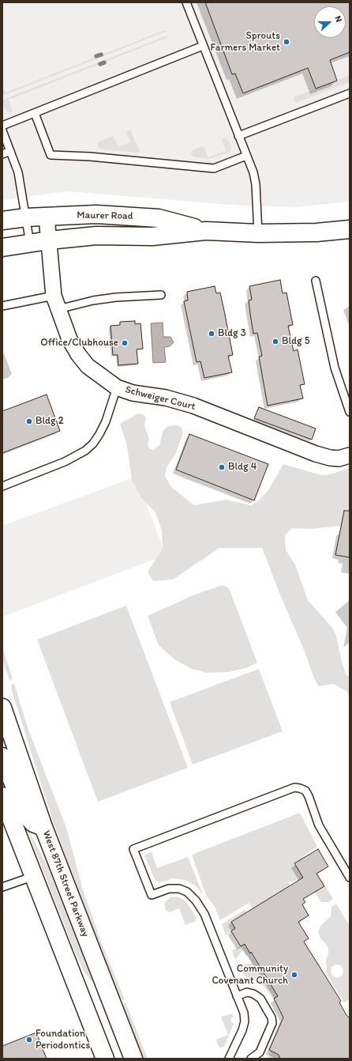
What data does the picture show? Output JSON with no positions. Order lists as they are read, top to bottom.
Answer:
{
  "streets": {
    "main road": ["Maurer Road", "West 87th Street Parkway"],
    "street": ["Schweiger Court"]
  },
  "crossings": [
    ["Maurer Road", "Schweiger Court"]
  ],
  "places": [
    "Sprouts Farmers Market",
    "Bldg 3",
    "Bldg 5",
    "Office/Clubhouse",
    "Bldg 2",
    "Bldg 4",
    "Community Covenant Church",
    "Foundation Periodontics"
  ],
  "north": "right"
}
